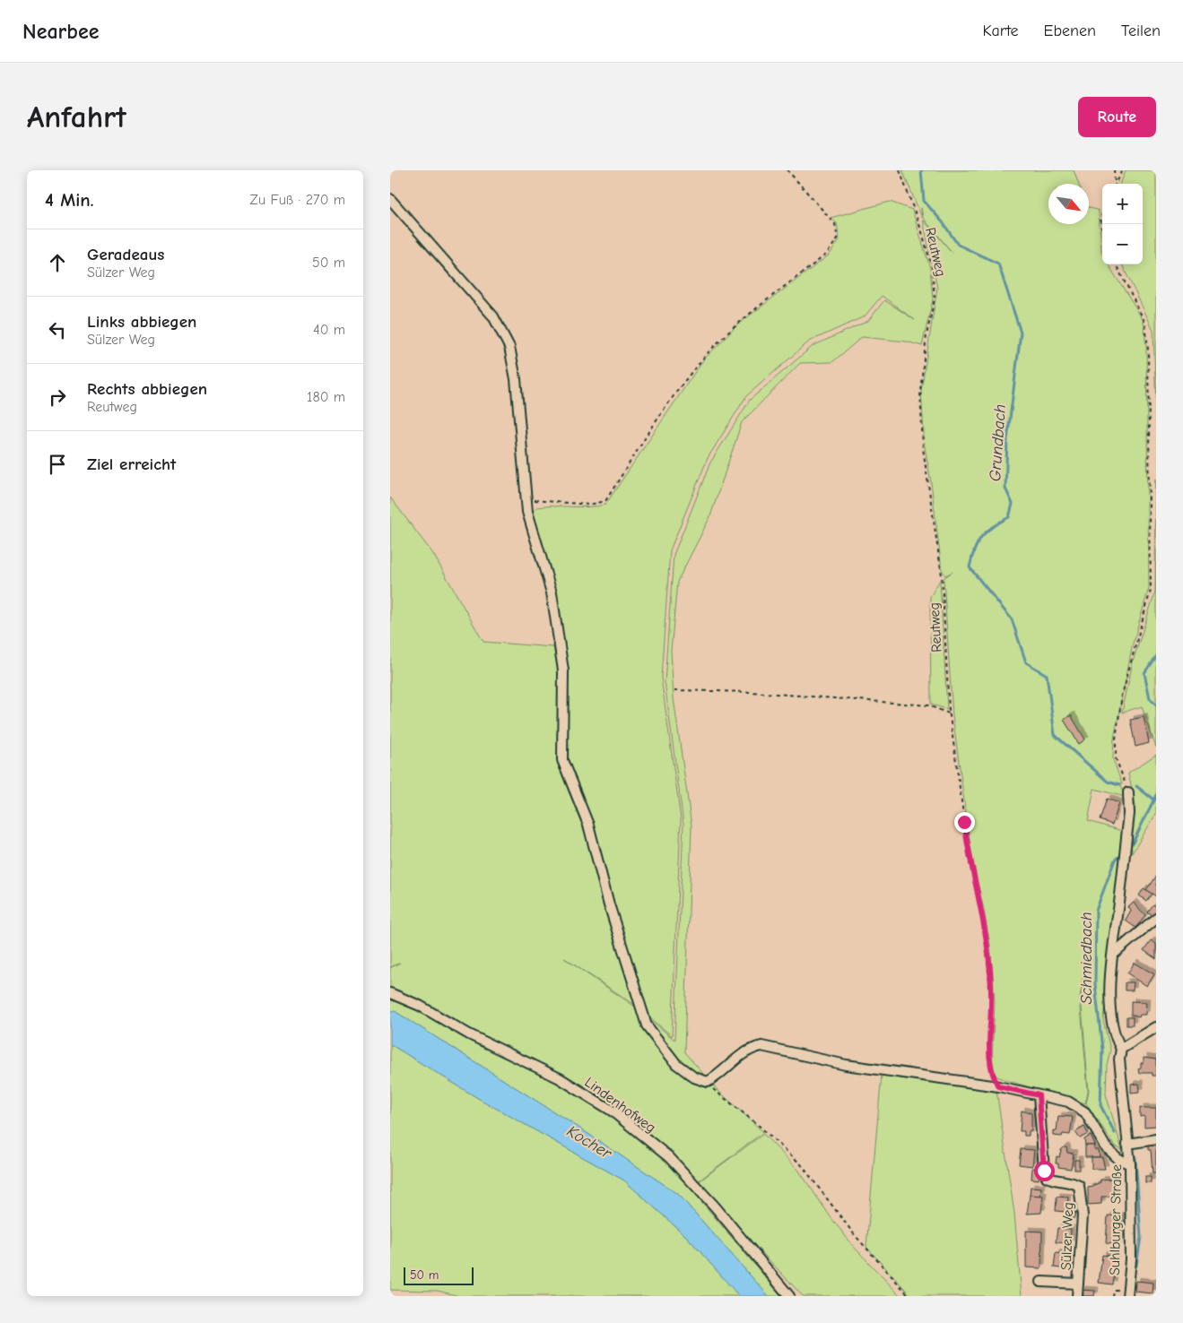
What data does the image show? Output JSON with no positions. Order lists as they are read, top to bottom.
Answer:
{
  "streets": {
    "street": ["Lindenhofweg", "Suhlburger Straße", "Sülzer Weg"],
    "path": ["Reutweg"]
  },
  "water": ["Grundbach", "Schmiedbach", "Kocher"],
  "scale_bar": "50 m",
  "north": "bottom right",
  "page": {
    "header": "Nearbee",
    "nav": ["Karte", "Ebenen", "Teilen"],
    "buttons": "Route",
    "title": "Anfahrt",
    "heading": ["4 Min.", "Zu Fuß · 270 m"],
    "map_buttons": ["+", "−"],
    "list": [
      ["Geradeaus", "Sülzer Weg", "50 m"],
      ["Links abbiegen", "Sülzer Weg", "40 m"],
      ["Rechts abbiegen", "Reutweg", "180 m"],
      "Ziel erreicht"
    ],
    "scale": "50 m"
  }
}
